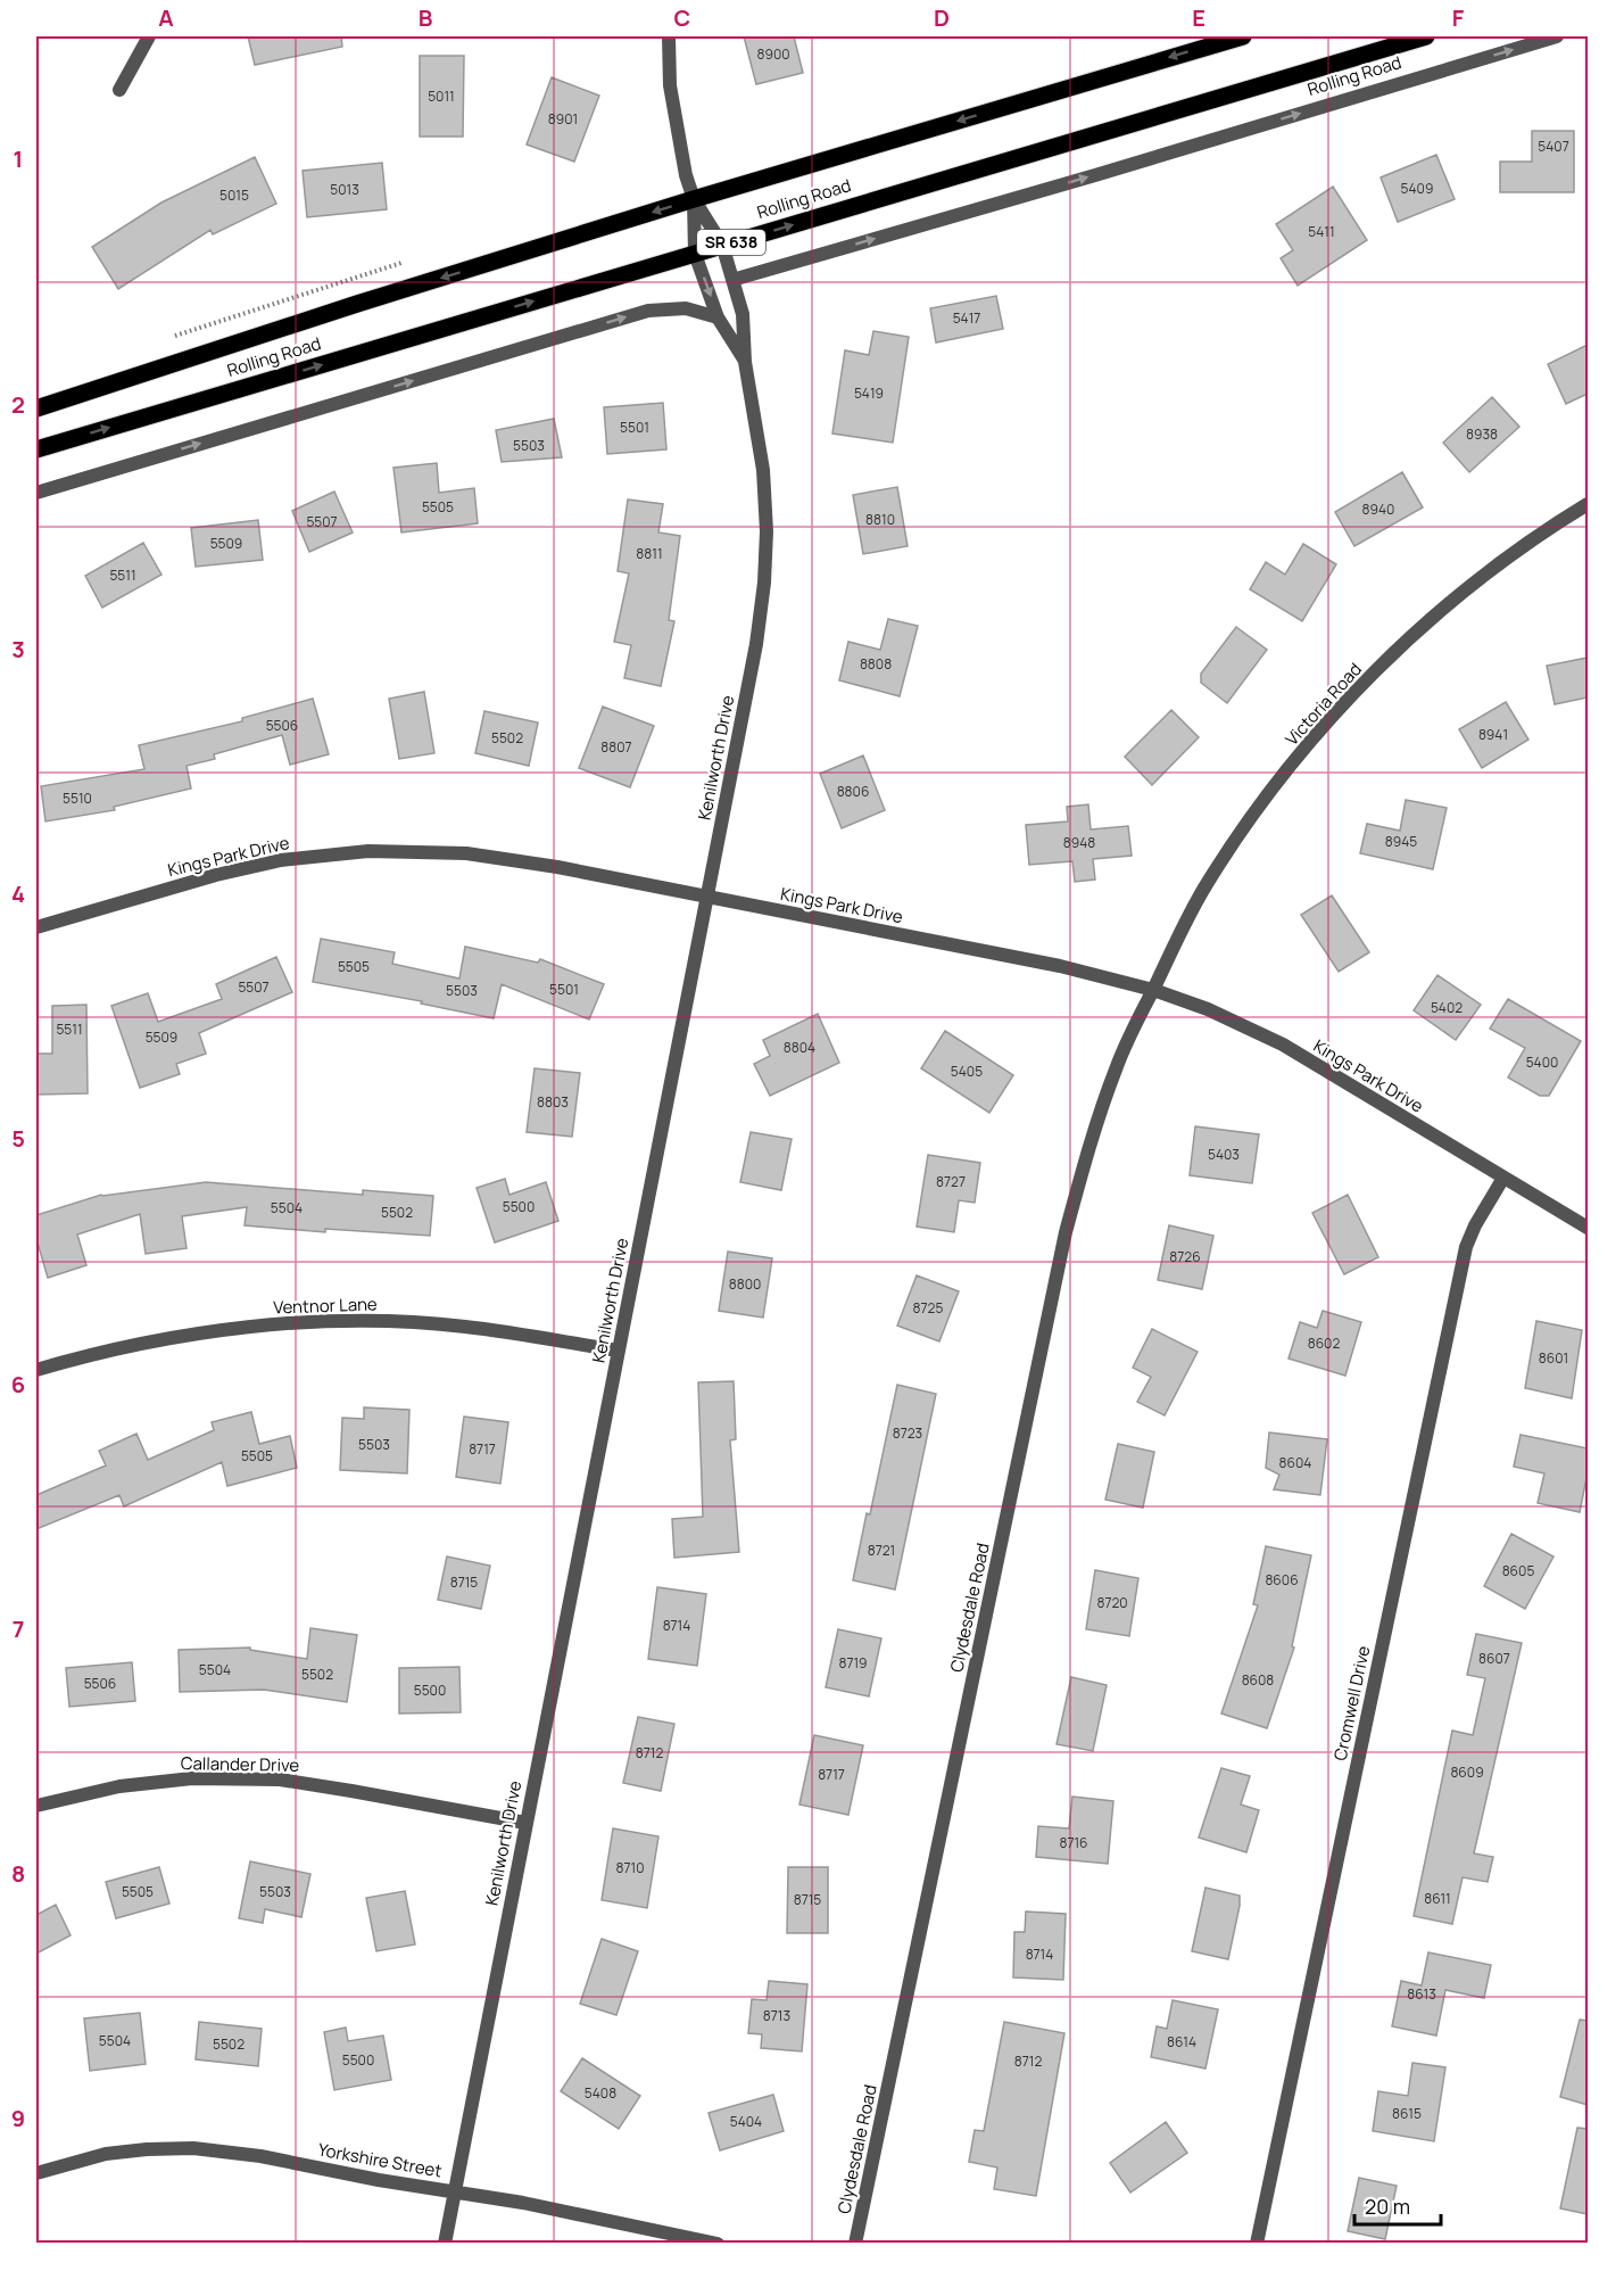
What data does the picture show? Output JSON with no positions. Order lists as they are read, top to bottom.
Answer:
{
  "streets": {
    "main road": ["Rolling Road", "SR 638"],
    "street": [
      "Victoria Road",
      "Kenilworth Drive",
      "Kings Park Drive",
      "Ventnor Lane",
      "Clydesdale Road",
      "Cromwell Drive",
      "Callander Drive",
      "Yorkshire Street"
    ]
  },
  "crossings": [
    ["Rolling Road", "Kenilworth Drive"],
    ["Victoria Road", "Kings Park Drive"],
    ["Victoria Road", "Clydesdale Road"],
    ["Kenilworth Drive", "Kings Park Drive"],
    ["Kenilworth Drive", "Ventnor Lane"],
    ["Kenilworth Drive", "Callander Drive"],
    ["Kenilworth Drive", "Yorkshire Street"],
    ["Kings Park Drive", "Clydesdale Road"],
    ["Kings Park Drive", "Cromwell Drive"]
  ],
  "house_numbers": [
    "8900",
    "5011",
    "8901",
    "5407",
    "5409",
    "5013",
    "5015",
    "5411",
    "5417",
    "5419",
    "5501",
    "8938",
    "5503",
    "5505",
    "8940",
    "8810",
    "5507",
    "5509",
    "8811",
    "5511",
    "8808",
    "5506",
    "8941",
    "5502",
    "8807",
    "8806",
    "5510",
    "8945",
    "8948",
    "5505",
    "5507",
    "5501",
    "5503",
    "5402",
    "5511",
    "5509",
    "8804",
    "5400",
    "5405",
    "8803",
    "5403",
    "8727",
    "5500",
    "5504",
    "5502",
    "8726",
    "8800",
    "8725",
    "8602",
    "8601",
    "8723",
    "5503",
    "8717",
    "5505",
    "8604",
    "8721",
    "8605",
    "8606",
    "8715",
    "8720",
    "8714",
    "8607",
    "8719",
    "5504",
    "5502",
    "8608",
    "5506",
    "5500",
    "8712",
    "8609",
    "8717",
    "8716",
    "8710",
    "5505",
    "5503",
    "8611",
    "8715",
    "8714",
    "8613",
    "8713",
    "5504",
    "8614",
    "5502",
    "5500",
    "8712",
    "5408",
    "8615",
    "5404"
  ],
  "scale_bar": "20 m",
  "grid": {
    "columns": [
      "A",
      "B",
      "C",
      "D",
      "E",
      "F"
    ],
    "rows": [
      "1",
      "2",
      "3",
      "4",
      "5",
      "6",
      "7",
      "8",
      "9"
    ]
  }
}
